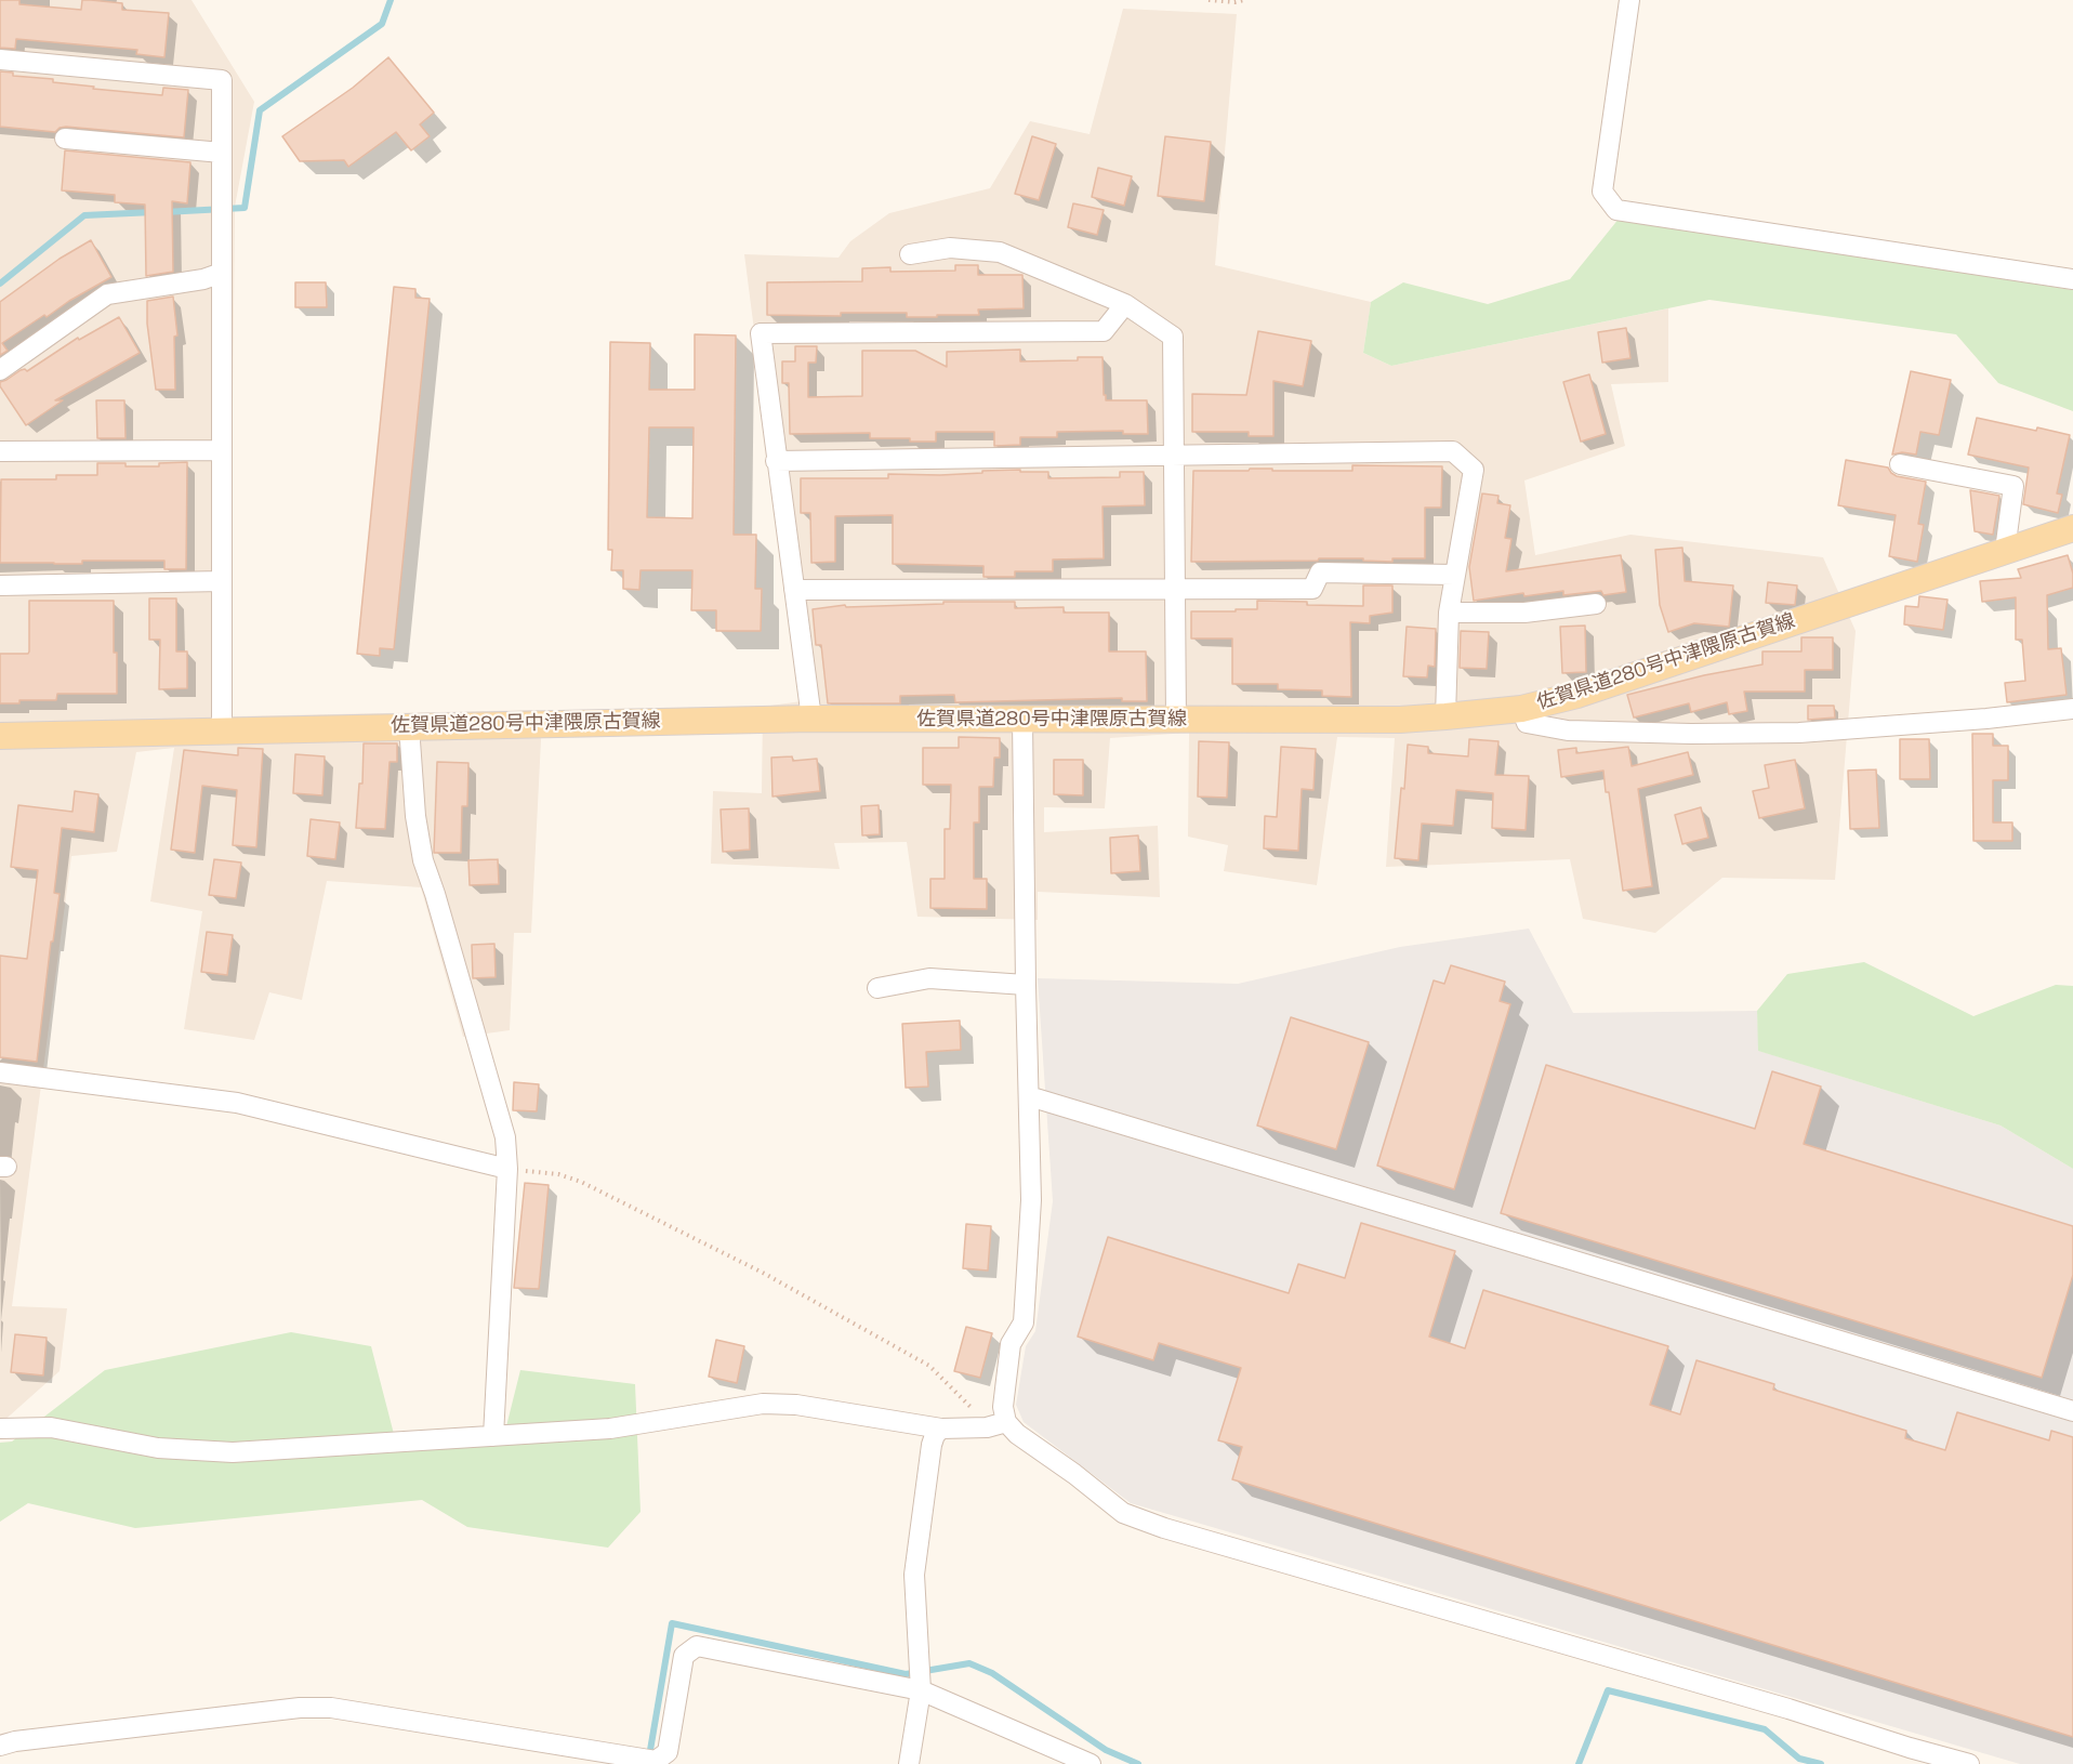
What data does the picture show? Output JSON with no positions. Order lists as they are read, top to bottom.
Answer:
{
  "streets": {
    "main road": ["佐賀県道280号中津隈原古賀線"]
  }
}
